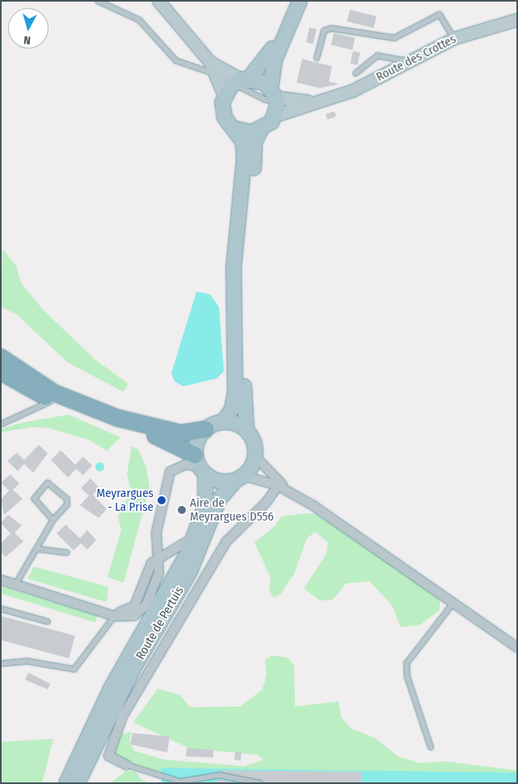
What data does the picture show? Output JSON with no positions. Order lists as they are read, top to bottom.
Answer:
{
  "streets": {
    "main road": ["Route des Crottes", "Route de Pertuis"]
  },
  "places": ["Meyrargues - La Prise", "Aire de Meyrargues D556"],
  "north": "bottom"
}
